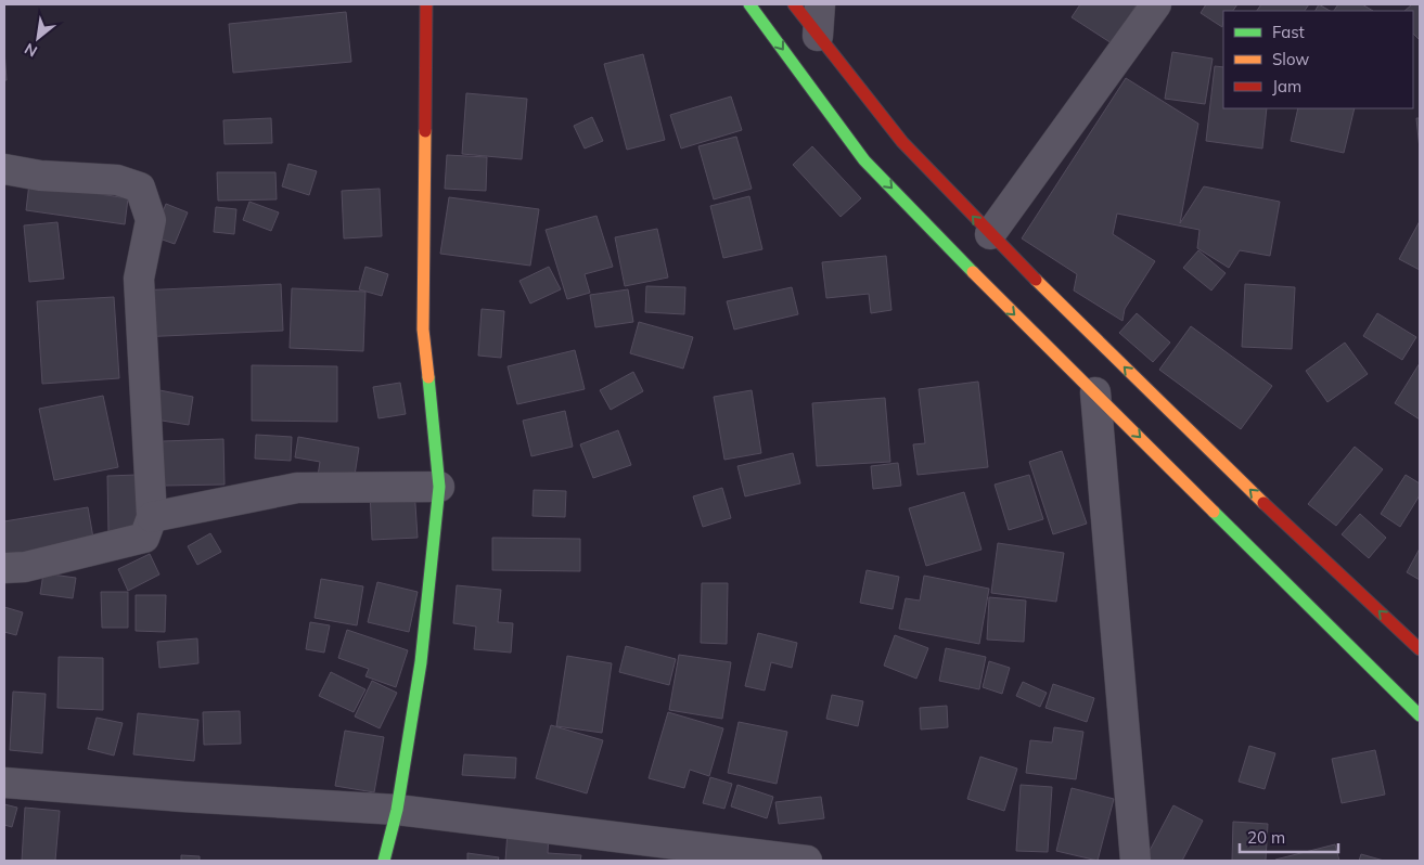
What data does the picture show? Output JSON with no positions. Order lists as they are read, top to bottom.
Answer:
{
  "legend": ["Fast", "Slow", "Jam"],
  "scale_bar": "20 m",
  "north": "bottom left"
}
